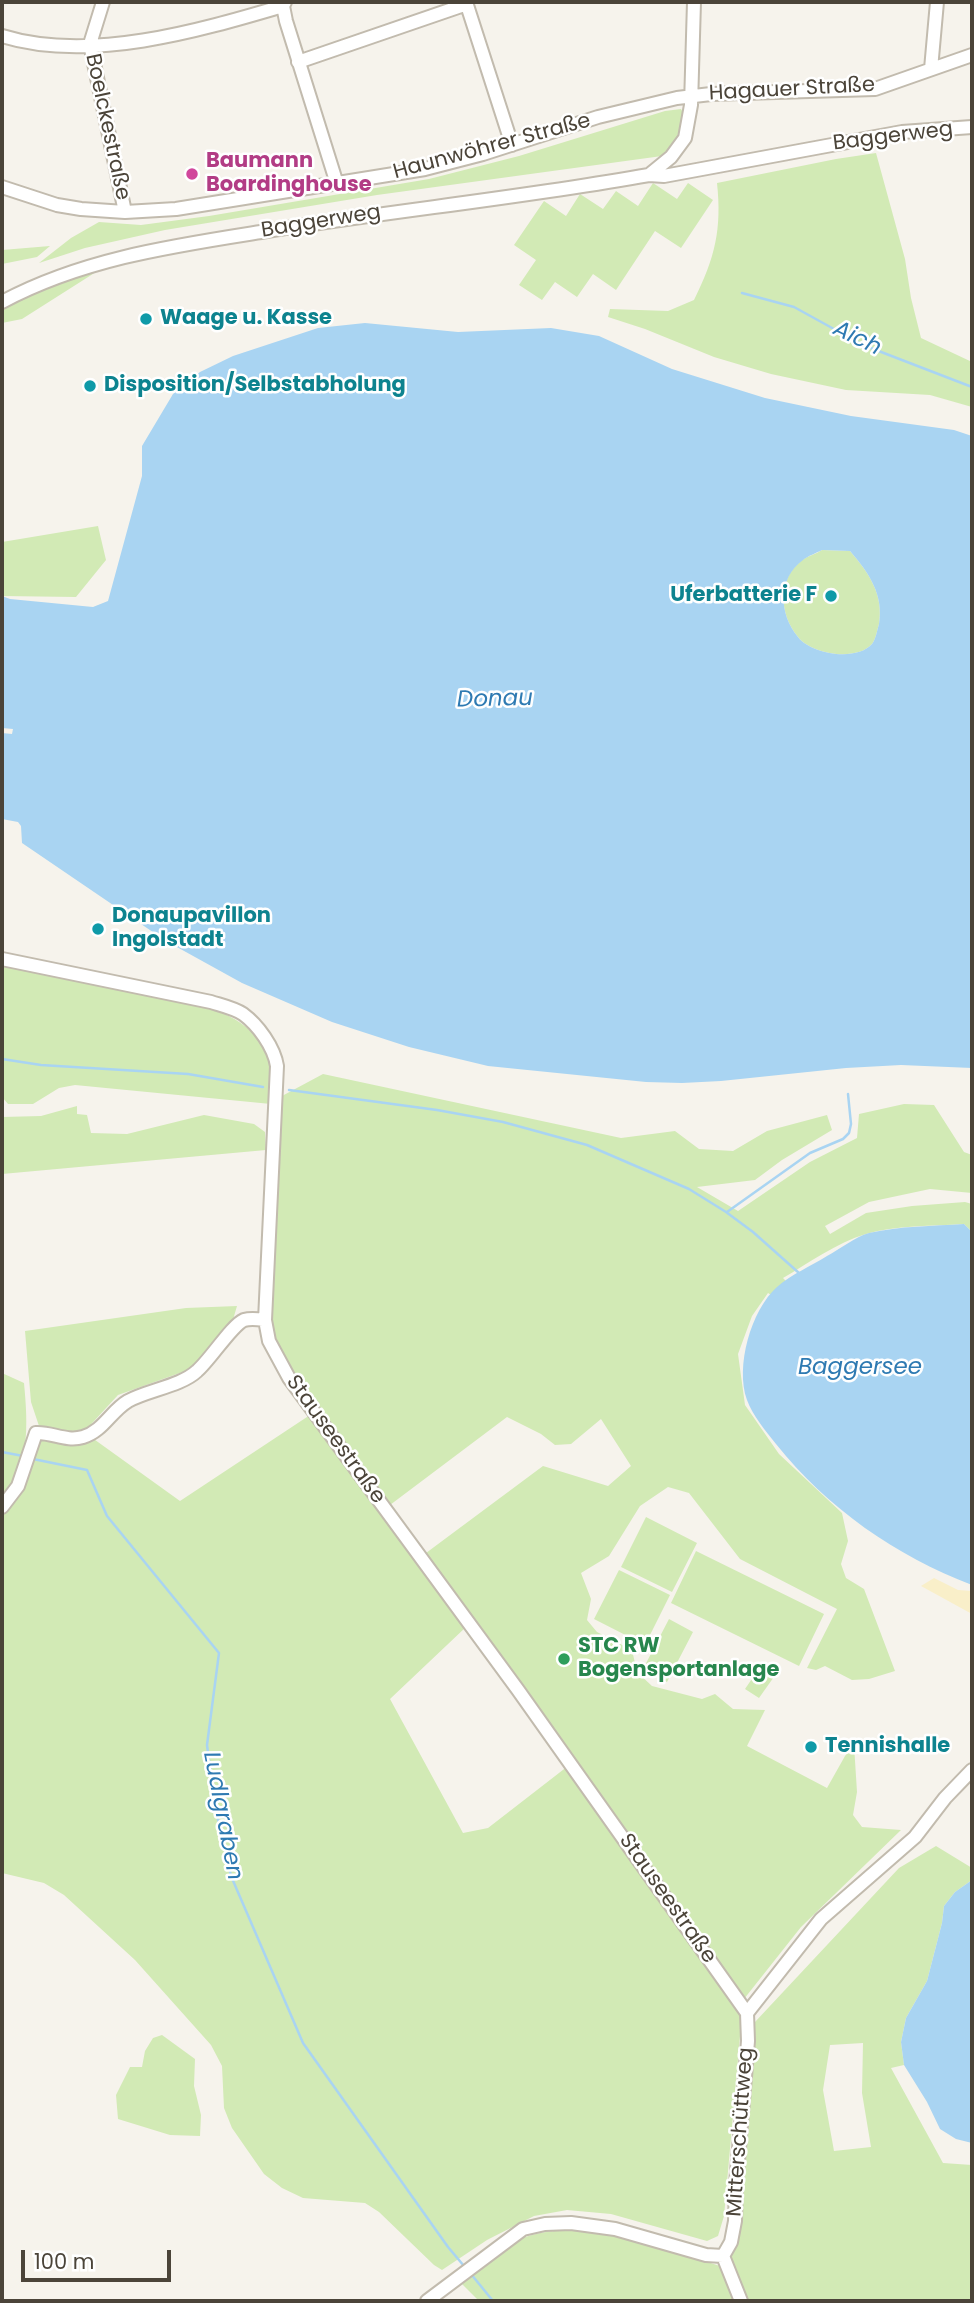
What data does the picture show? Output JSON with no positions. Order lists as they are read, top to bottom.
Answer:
{
  "streets": {
    "street": [
      "Hagauer Straße",
      "Boelckestraße",
      "Baggerweg",
      "Haunwöhrer Straße",
      "Stauseestraße",
      "Mitterschüttweg"
    ]
  },
  "crossings": [
    ["Hagauer Straße", "Haunwöhrer Straße"],
    ["Boelckestraße", "Haunwöhrer Straße"],
    ["Stauseestraße", "Mitterschüttweg"]
  ],
  "water": [
    "Aich",
    "Donau",
    "Baggersee",
    "Ludlgraben"
  ],
  "places": [
    "Baumann Boardinghouse",
    "Waage u. Kasse",
    "Disposition/Selbstabholung",
    "Uferbatterie F",
    "Donaupavillon Ingolstadt",
    "STC RW Bogensportanlage",
    "Tennishalle"
  ],
  "scale_bar": "100 m"
}
